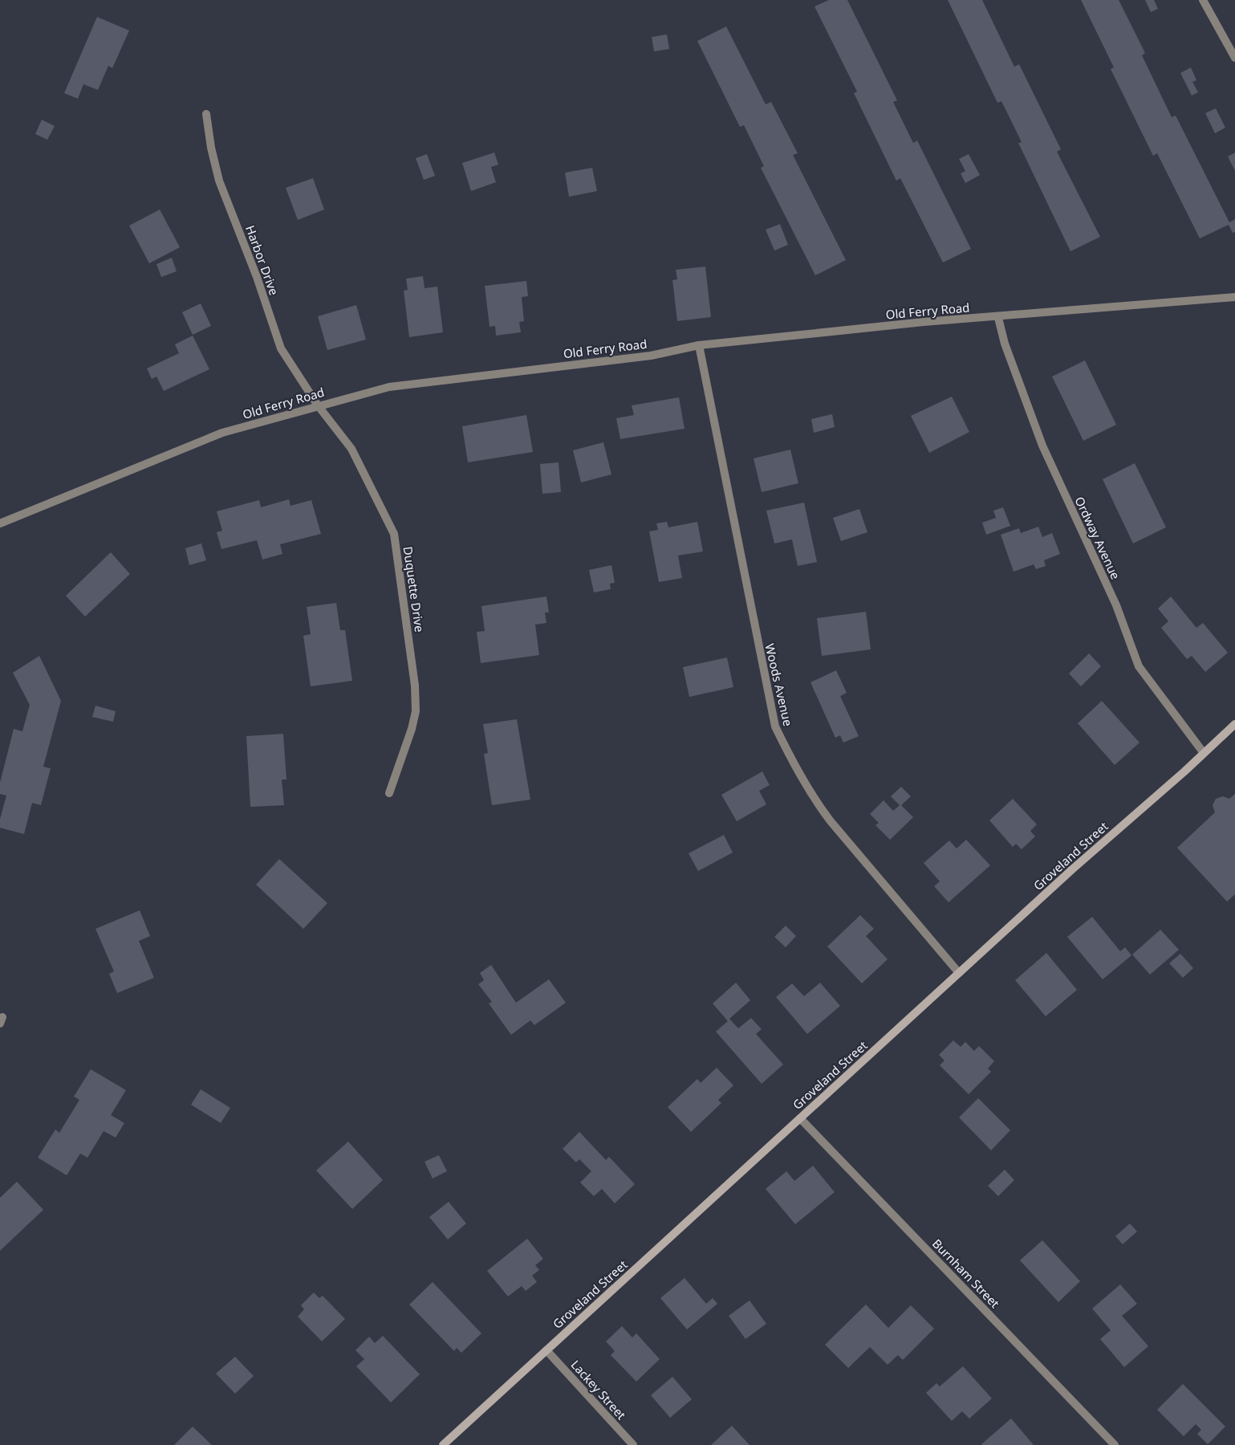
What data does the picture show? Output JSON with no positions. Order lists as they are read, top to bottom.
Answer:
{
  "streets": {
    "main road": ["Groveland Street"],
    "street": [
      "Harbor Drive",
      "Old Ferry Road",
      "Ordway Avenue",
      "Duquette Drive",
      "Woods Avenue",
      "Burnham Street",
      "Lackey Street"
    ]
  },
  "crossings": [
    ["Harbor Drive", "Old Ferry Road"],
    ["Harbor Drive", "Duquette Drive"],
    ["Old Ferry Road", "Ordway Avenue"],
    ["Old Ferry Road", "Duquette Drive"],
    ["Old Ferry Road", "Woods Avenue"],
    ["Ordway Avenue", "Groveland Street"],
    ["Woods Avenue", "Groveland Street"],
    ["Groveland Street", "Burnham Street"],
    ["Groveland Street", "Lackey Street"]
  ]
}
